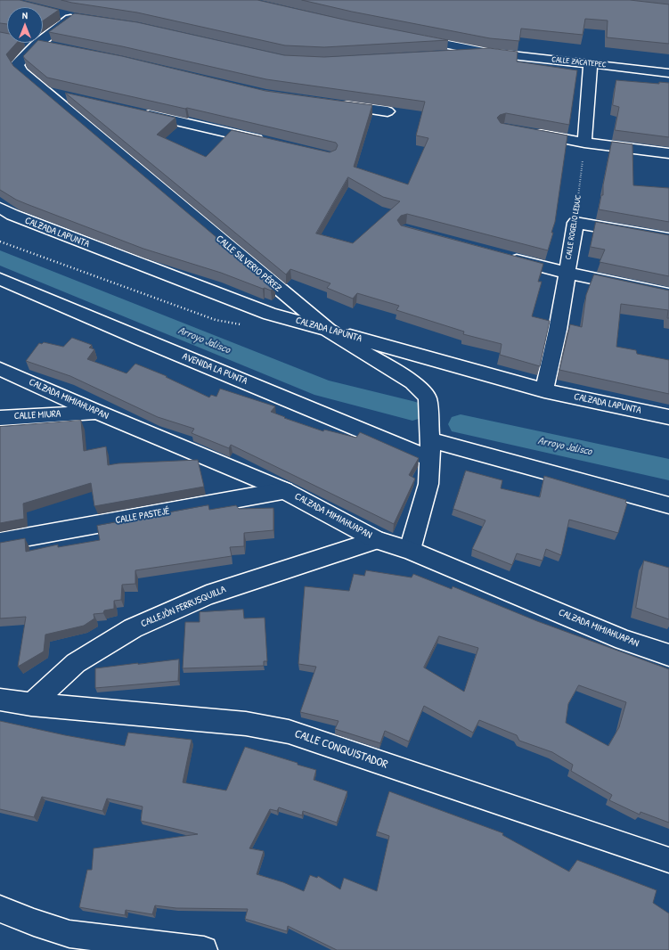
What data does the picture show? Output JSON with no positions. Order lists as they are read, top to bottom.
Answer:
{
  "streets": {
    "street": [
      "CALLE ZACATEPEC",
      "CALLE ROGELIO LEDUC",
      "CALZADA LAPUNTA",
      "CALLE SILVERIO PÉREZ",
      "AVENIDA LA PUNTA",
      "CALZADA MIMIAHUAPAN",
      "CALLE MIURA",
      "CALLE PASTEJÉ",
      "CALLEJÒN FERRUSQUILLA",
      "CALLE CONQUISTADOR"
    ]
  },
  "crossings": [
    ["CALLE ROGELIO LEDUC", "CALZADA LAPUNTA"],
    ["CALZADA LAPUNTA", "CALLE SILVERIO PÉREZ"],
    ["CALLE SILVERIO PÉREZ", "AVENIDA LA PUNTA"],
    ["CALLE SILVERIO PÉREZ", "CALZADA MIMIAHUAPAN"],
    ["CALZADA MIMIAHUAPAN", "CALLE MIURA"],
    ["CALZADA MIMIAHUAPAN", "CALLE PASTEJÉ"],
    ["CALZADA MIMIAHUAPAN", "CALLEJÒN FERRUSQUILLA"],
    ["CALLEJÒN FERRUSQUILLA", "CALLE CONQUISTADOR"]
  ],
  "water": ["Arroyo Jalisco"],
  "north": "top"
}
